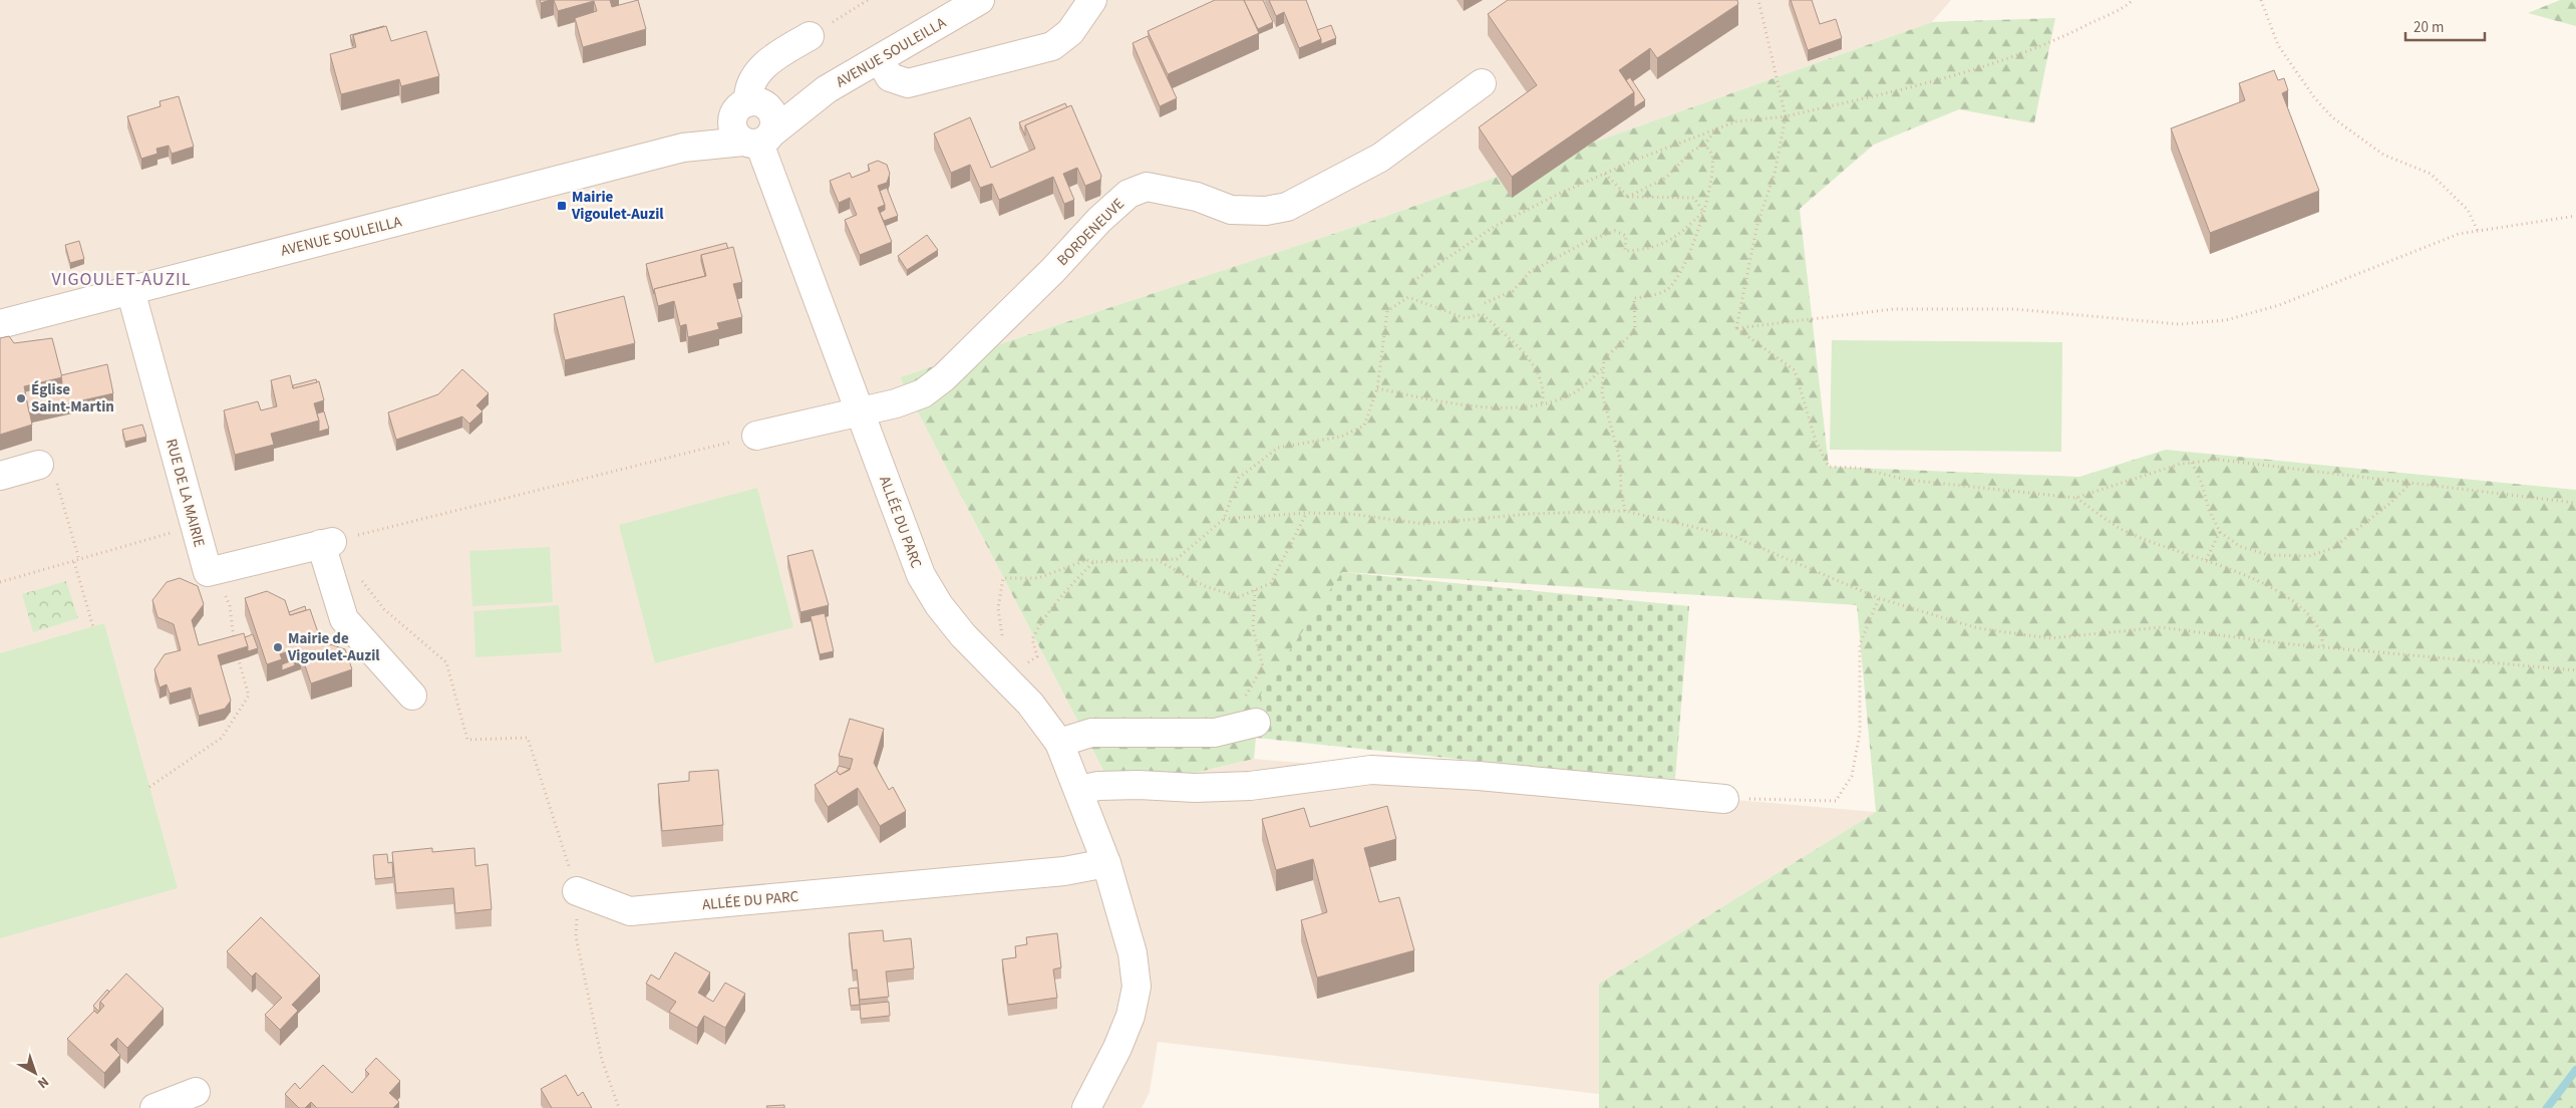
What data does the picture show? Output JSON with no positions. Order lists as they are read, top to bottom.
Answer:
{
  "streets": {
    "street": [
      "AVENUE SOULEILLA",
      "BORDENEUVE",
      "RUE DE LA MAIRIE",
      "ALLÉE DU PARC"
    ]
  },
  "crossings": [
    ["AVENUE SOULEILLA", "RUE DE LA MAIRIE"],
    ["AVENUE SOULEILLA", "ALLÉE DU PARC"],
    ["BORDENEUVE", "ALLÉE DU PARC"]
  ],
  "districts": ["VIGOULET-AUZIL"],
  "places": {
    "transit": ["Mairie Vigoulet-Auzil"],
    "other": ["Église Saint-Martin", "Mairie de Vigoulet-Auzil"]
  },
  "scale_bar": "20 m",
  "north": "bottom right"
}
